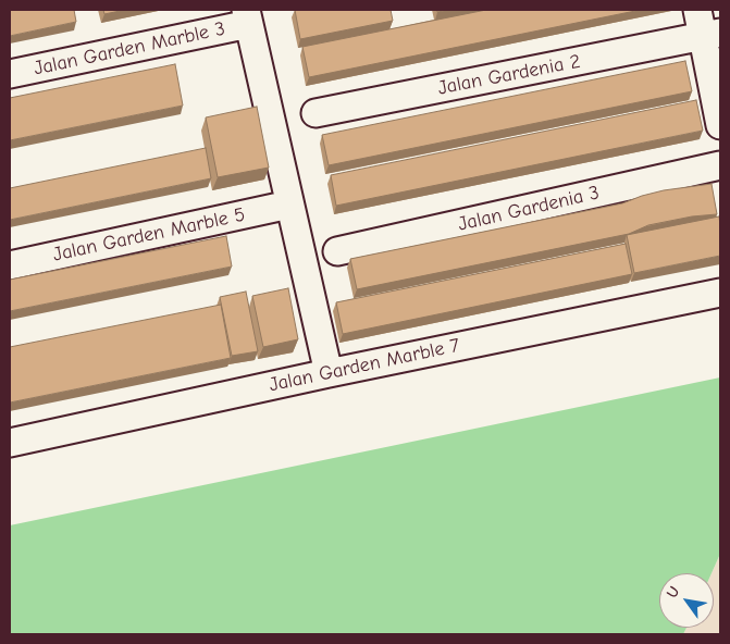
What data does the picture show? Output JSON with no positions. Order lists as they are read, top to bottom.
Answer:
{
  "streets": {
    "street": [
      "Jalan Garden Marble 3",
      "Jalan Gardenia 2",
      "Jalan Gardenia 3",
      "Jalan Garden Marble 5",
      "Jalan Garden Marble 7"
    ]
  },
  "north": "top left"
}
